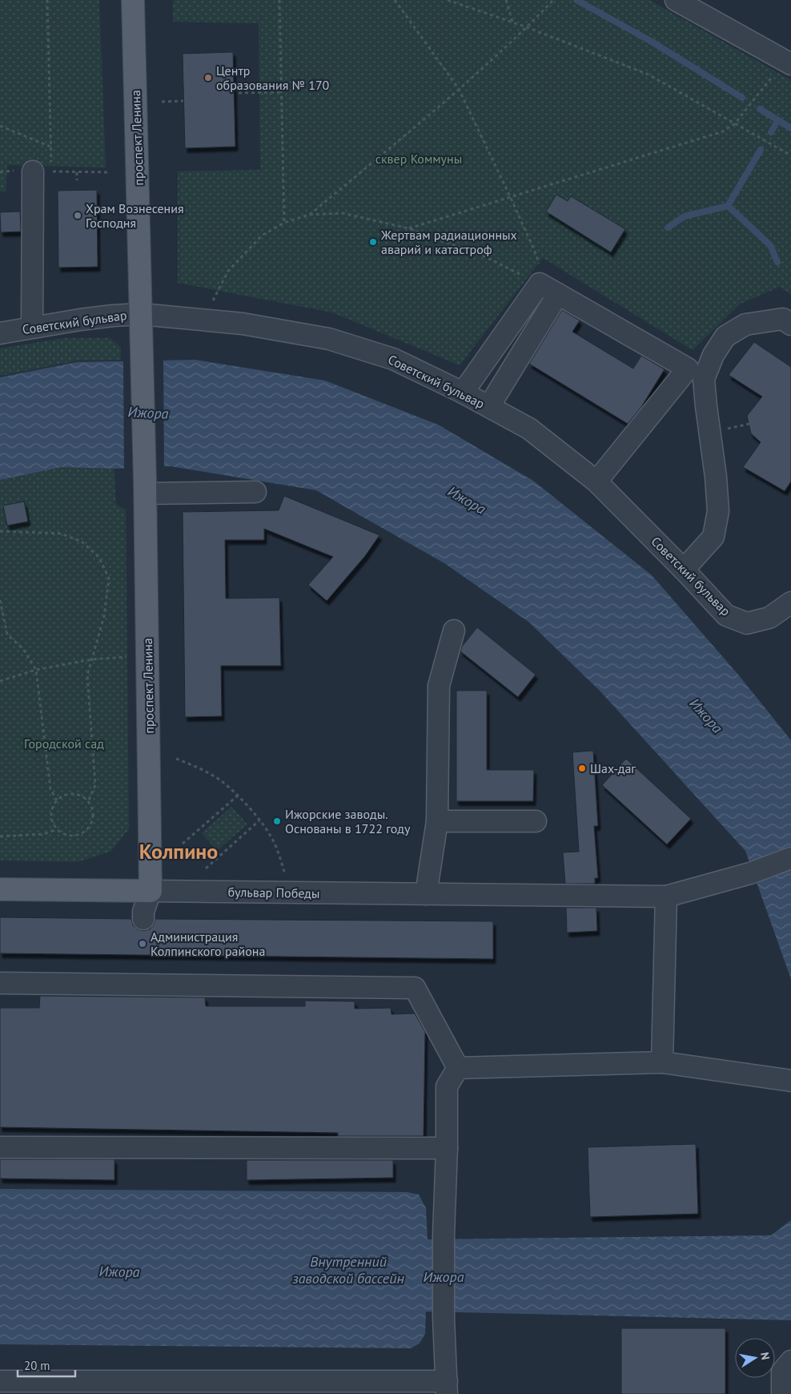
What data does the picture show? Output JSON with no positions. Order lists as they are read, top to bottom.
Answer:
{
  "streets": {
    "main road": ["проспект Ленина", "бульвар Победы"],
    "street": ["Советский бульвар"]
  },
  "crossings": [
    ["проспект Ленина", "Советский бульвар"],
    ["проспект Ленина", "бульвар Победы"]
  ],
  "districts": ["Колпино"],
  "water": ["Ижора", "Внутренний заводской бассейн"],
  "parks": ["сквер Коммуны", "Городской сад"],
  "places": [
    "Центр образования № 170",
    "Храм Вознесения Господня",
    "Жертвам радиационных аварий и катастроф",
    "Шах-даг",
    "Ижорские заводы. Основаны в 1722 году",
    "Администрация Колпинского района"
  ],
  "scale_bar": "20 m",
  "north": "right"
}
